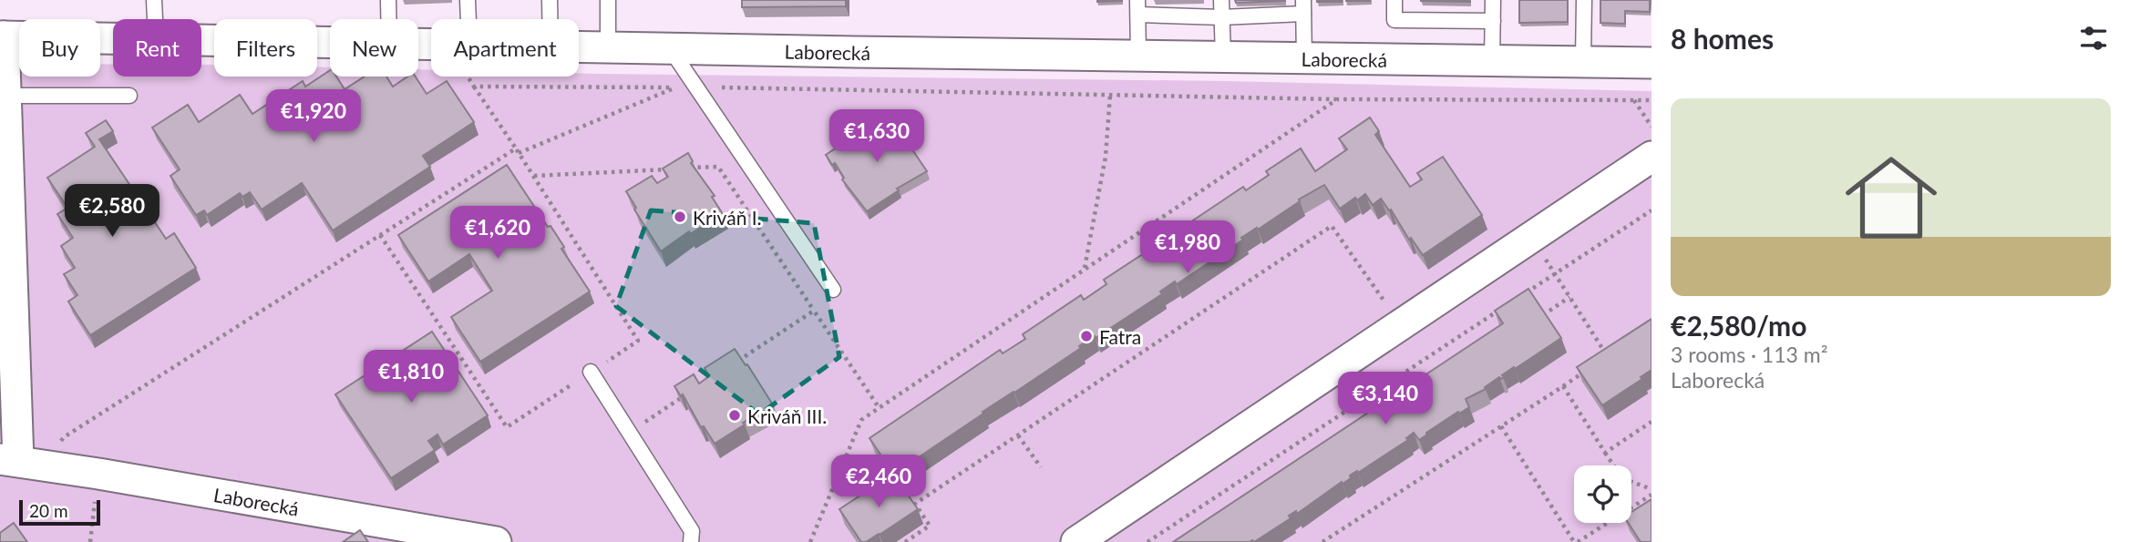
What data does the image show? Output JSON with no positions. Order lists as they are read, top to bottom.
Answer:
{
  "streets": {
    "street": ["Laborecká"]
  },
  "places": ["Kriváň I.", "Fatra", "Kriváň III."],
  "scale_bar": "20 m",
  "page": {
    "heading": "8 homes",
    "chip": [
      "Buy",
      "Rent",
      "Filters",
      "New",
      "Apartment"
    ],
    "list": [
      {
        "name": "€2,580/mo",
        "note": "3 rooms · 113 m² · Laborecká"
      }
    ],
    "price": [
      "€1,920",
      "€1,630",
      "€2,580",
      "€1,620",
      "€1,980",
      "€1,810",
      "€3,140",
      "€2,460"
    ],
    "scale": "20 m"
  }
}
